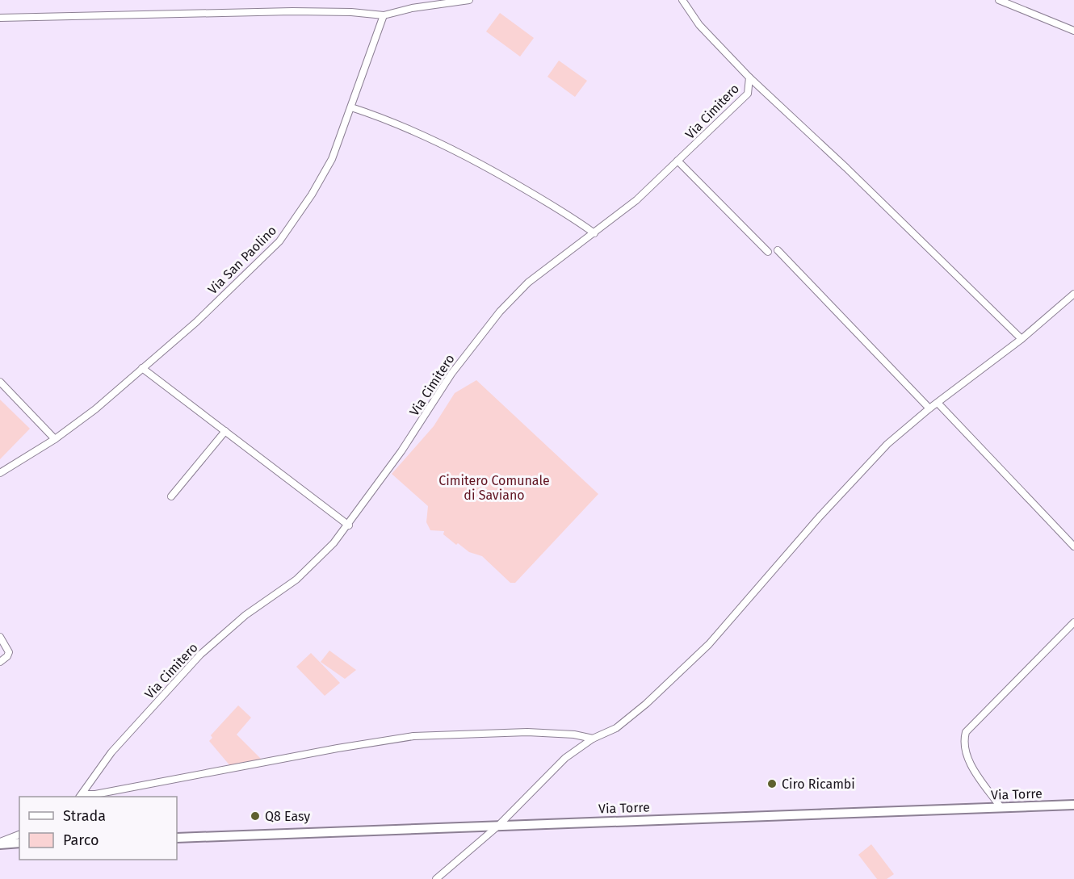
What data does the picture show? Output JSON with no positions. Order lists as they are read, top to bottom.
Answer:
{
  "streets": {
    "main road": ["Via Torre"],
    "street": ["Via Cimitero", "Via San Paolino"]
  },
  "parks": ["Cimitero Comunale di Saviano"],
  "places": ["Ciro Ricambi", "Q8 Easy"],
  "legend": ["Strada", "Parco"]
}
